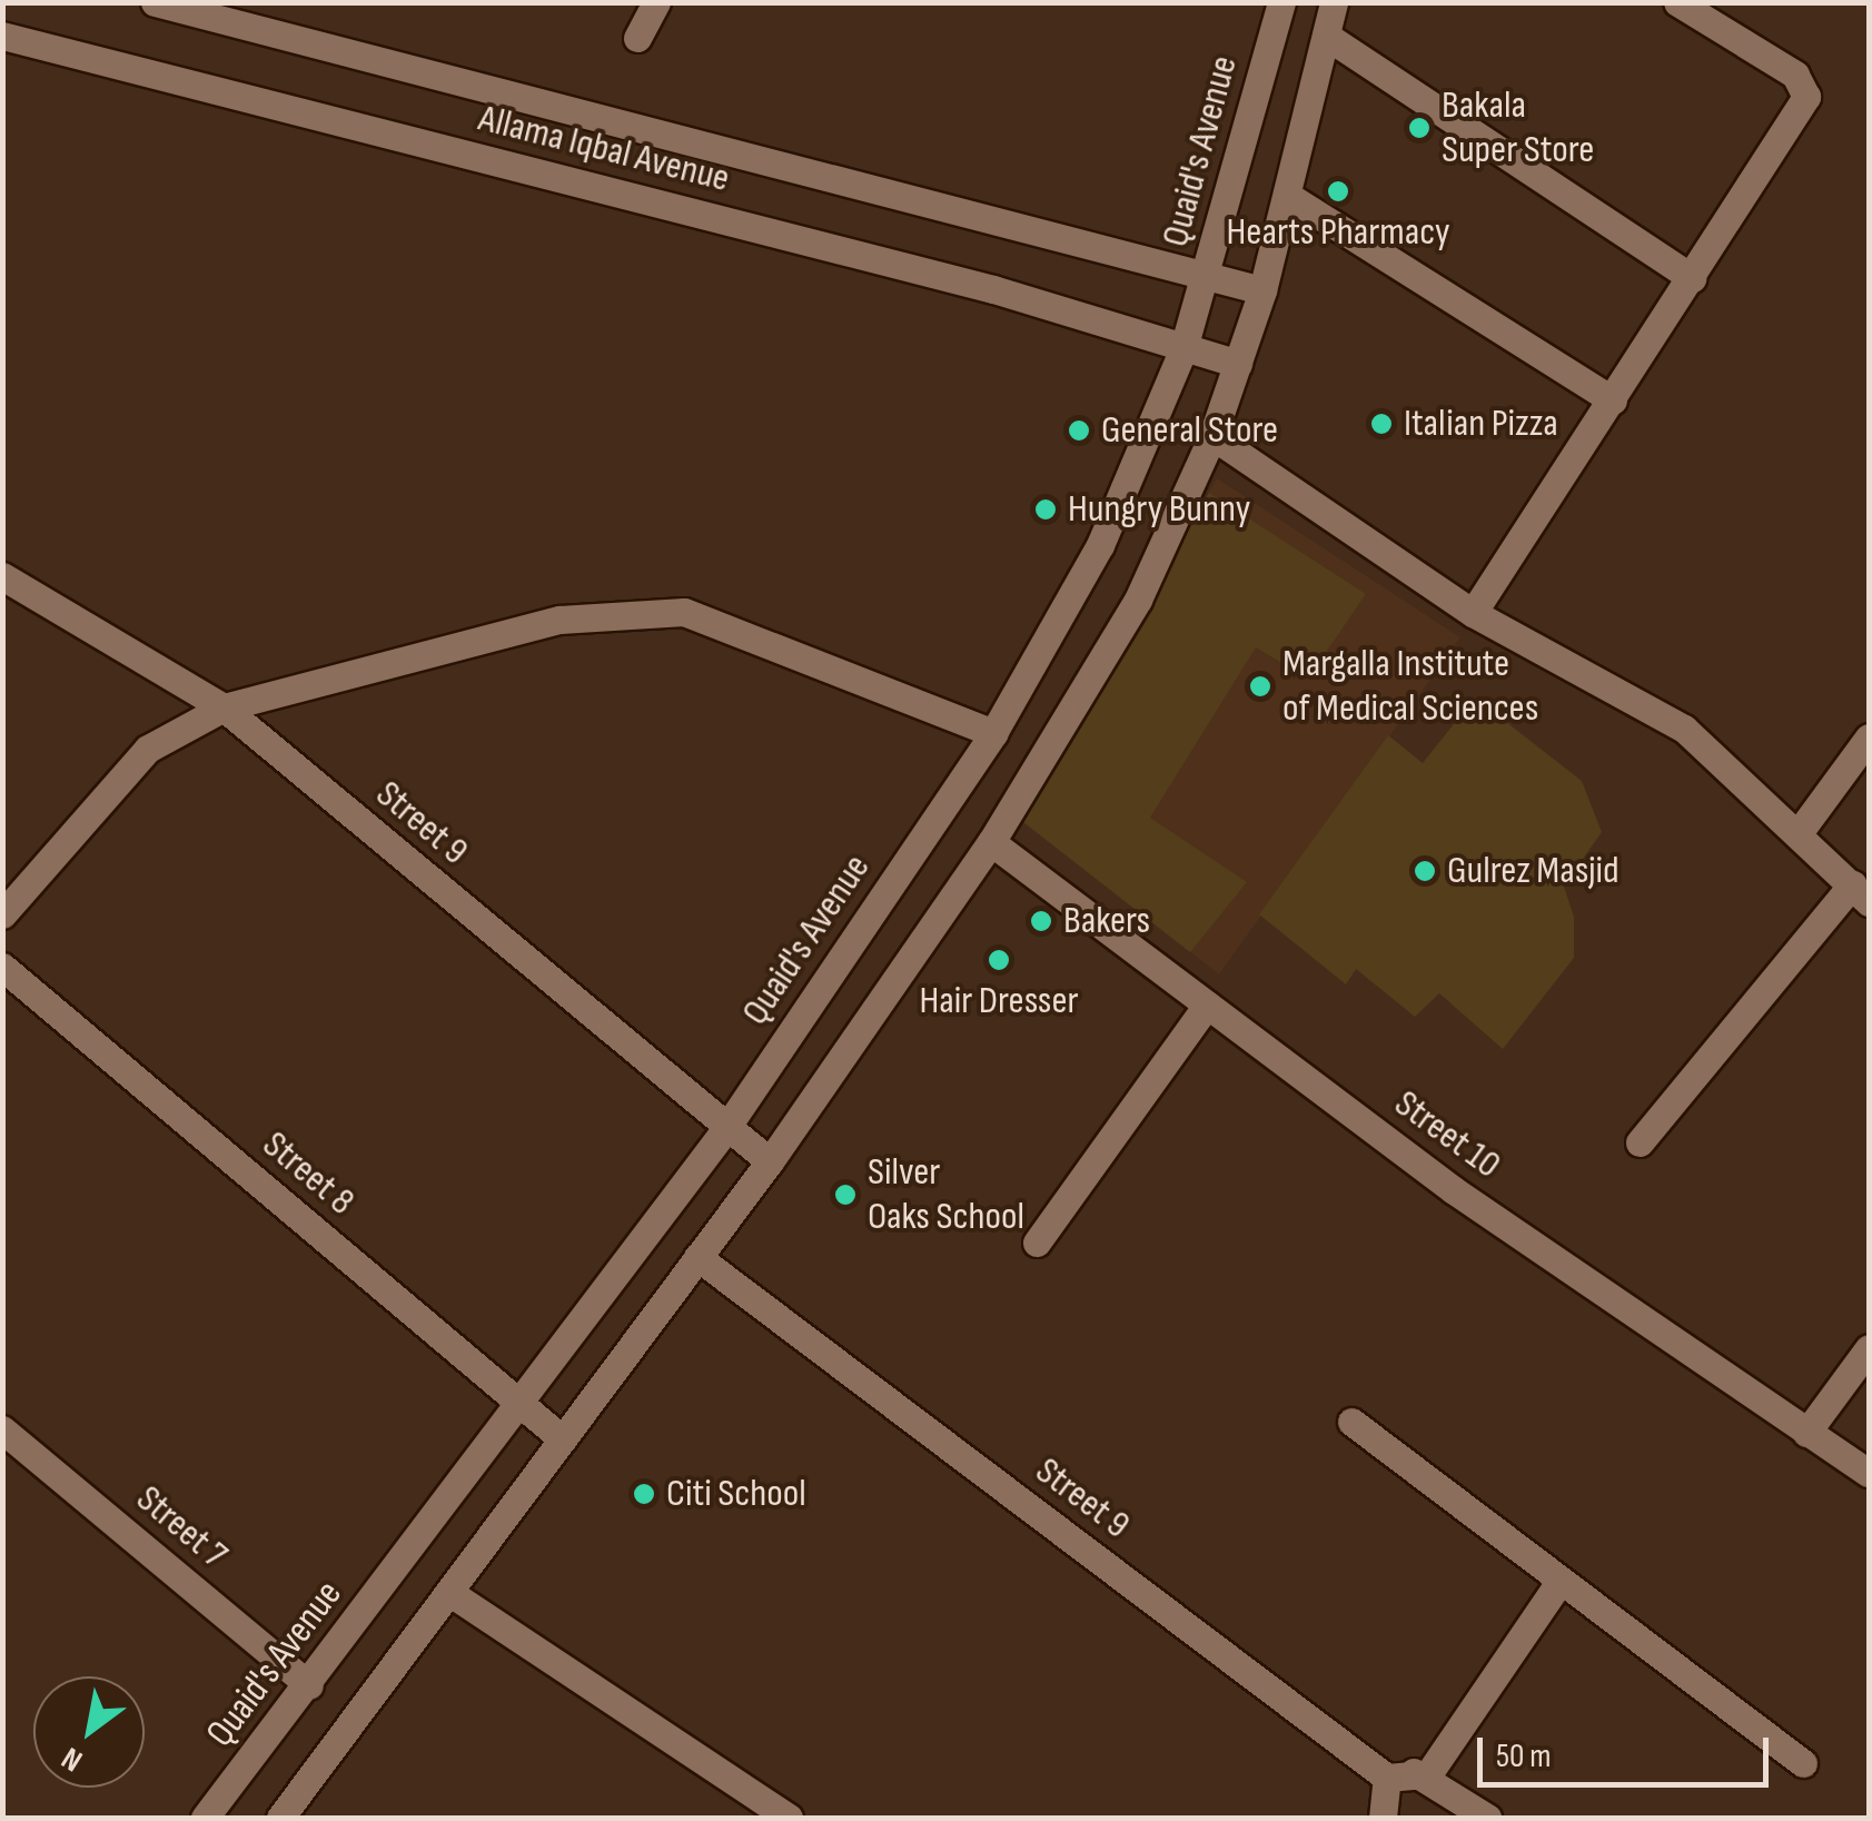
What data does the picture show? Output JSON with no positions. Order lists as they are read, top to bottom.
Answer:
{
  "streets": {
    "street": [
      "Allama Iqbal Avenue",
      "Quaid's Avenue",
      "Street 9",
      "Street 10",
      "Street 8",
      "Street 7"
    ]
  },
  "crossings": [
    ["Allama Iqbal Avenue", "Quaid's Avenue"],
    ["Quaid's Avenue", "Street 9"],
    ["Quaid's Avenue", "Street 8"],
    ["Quaid's Avenue", "Street 7"]
  ],
  "places": [
    "Bakala Super Store",
    "Hearts Pharmacy",
    "Italian Pizza",
    "General Store",
    "Hungry Bunny",
    "Margalla Institute of Medical Sciences",
    "Gulrez Masjid",
    "Bakers",
    "Hair Dresser",
    "Silver Oaks School",
    "Citi School"
  ],
  "scale_bar": "50 m",
  "north": "bottom left"
}
